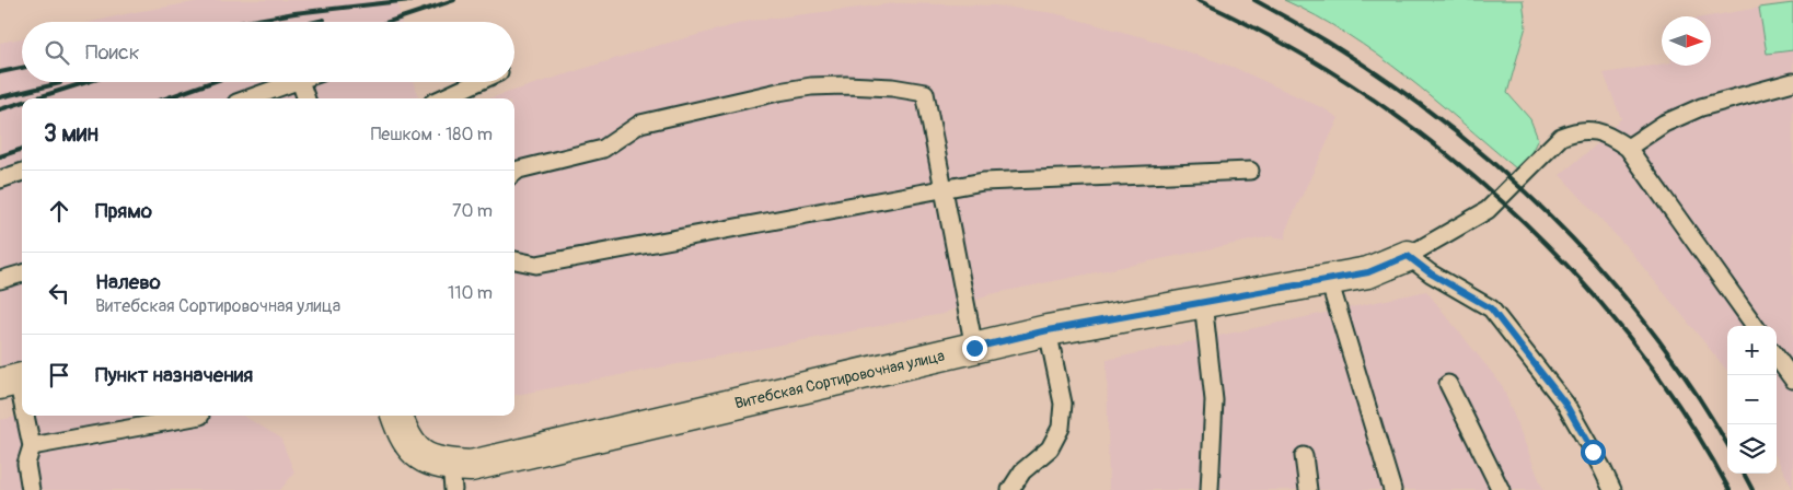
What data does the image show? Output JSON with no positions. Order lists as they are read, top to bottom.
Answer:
{
  "streets": {
    "street": ["Витебская Сортировочная улица"]
  },
  "north": "right",
  "page": {
    "search": "Поиск",
    "heading": ["3 мин", "Пешком · 180 m"],
    "list": [
      ["Прямо", "70 m"],
      ["Налево", "Витебская Сортировочная улица", "110 m"],
      "Пункт назначения"
    ],
    "map_buttons": ["+", "−"]
  }
}
